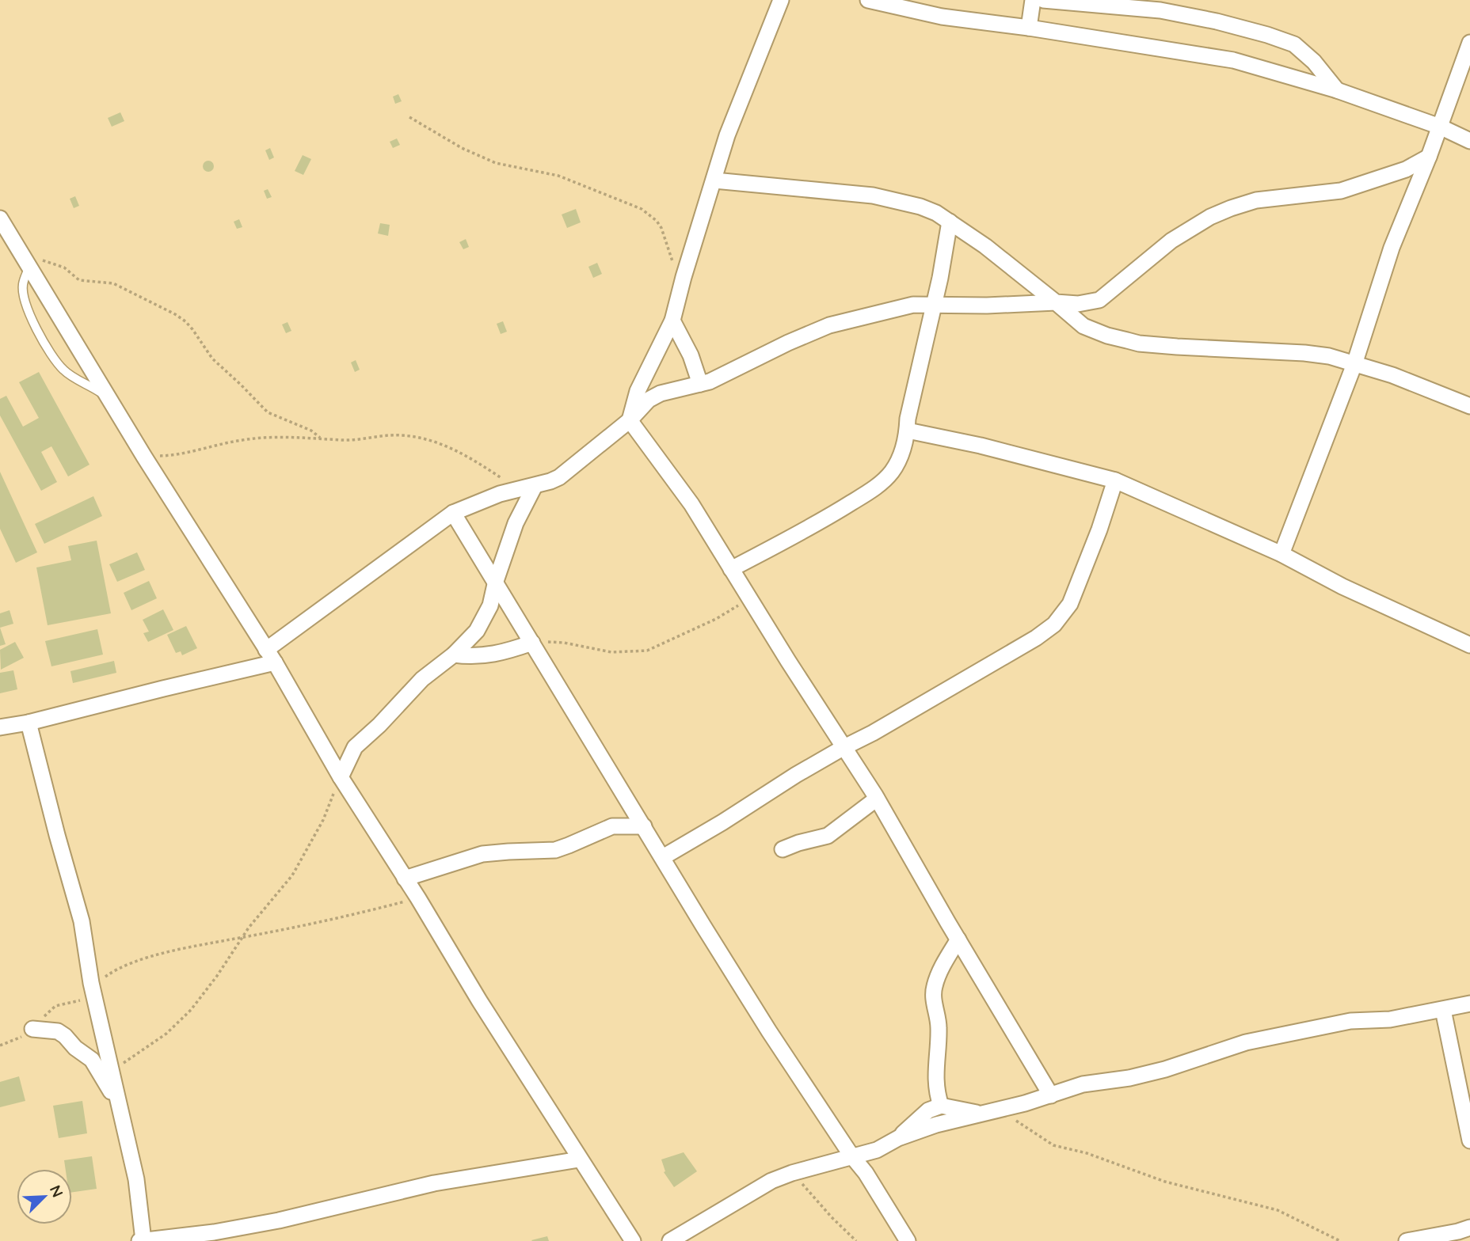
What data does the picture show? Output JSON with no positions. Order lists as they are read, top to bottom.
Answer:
{
  "north": "top right"
}
